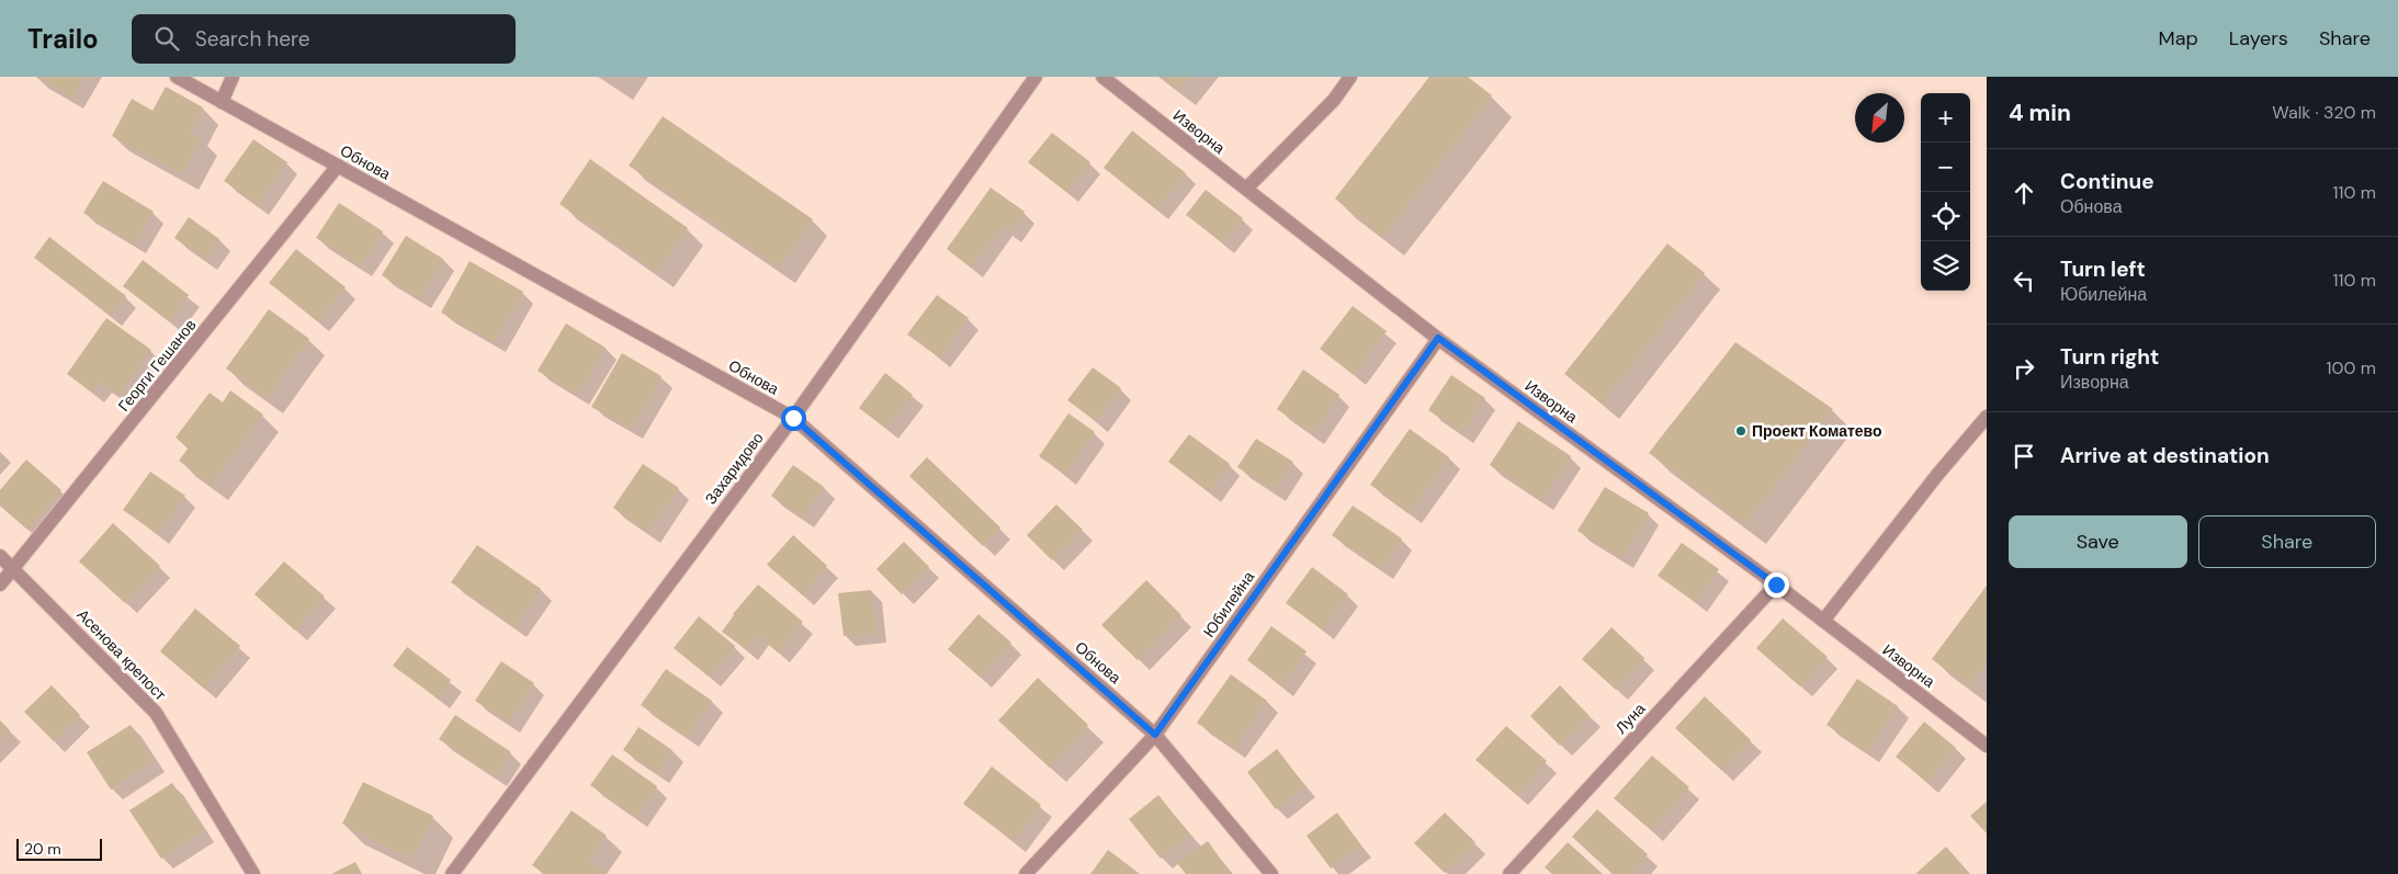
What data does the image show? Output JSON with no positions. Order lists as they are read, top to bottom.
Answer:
{
  "streets": {
    "street": [
      "Изворна",
      "Обнова",
      "Георги Гешанов",
      "Захаридово",
      "Юбилейна",
      "Асенова крепост",
      "Луна"
    ]
  },
  "crossings": [
    ["Изворна", "Юбилейна"],
    ["Изворна", "Луна"],
    ["Обнова", "Георги Гешанов"],
    ["Обнова", "Захаридово"],
    ["Обнова", "Юбилейна"],
    ["Георги Гешанов", "Асенова крепост"]
  ],
  "places": ["Проект Коматево"],
  "scale_bar": "20 m",
  "north": "bottom left",
  "page": {
    "header": "Trailo",
    "search": "Search here",
    "nav": ["Map", "Layers", "Share"],
    "heading": ["4 min", "Walk · 320 m"],
    "map_buttons": ["+", "−"],
    "list": [
      ["Continue", "Обнова", "110 m"],
      ["Turn left", "Юбилейна", "110 m"],
      ["Turn right", "Изворна", "100 m"],
      "Arrive at destination"
    ],
    "buttons": ["Save", "Share"],
    "scale": "20 m"
  }
}
